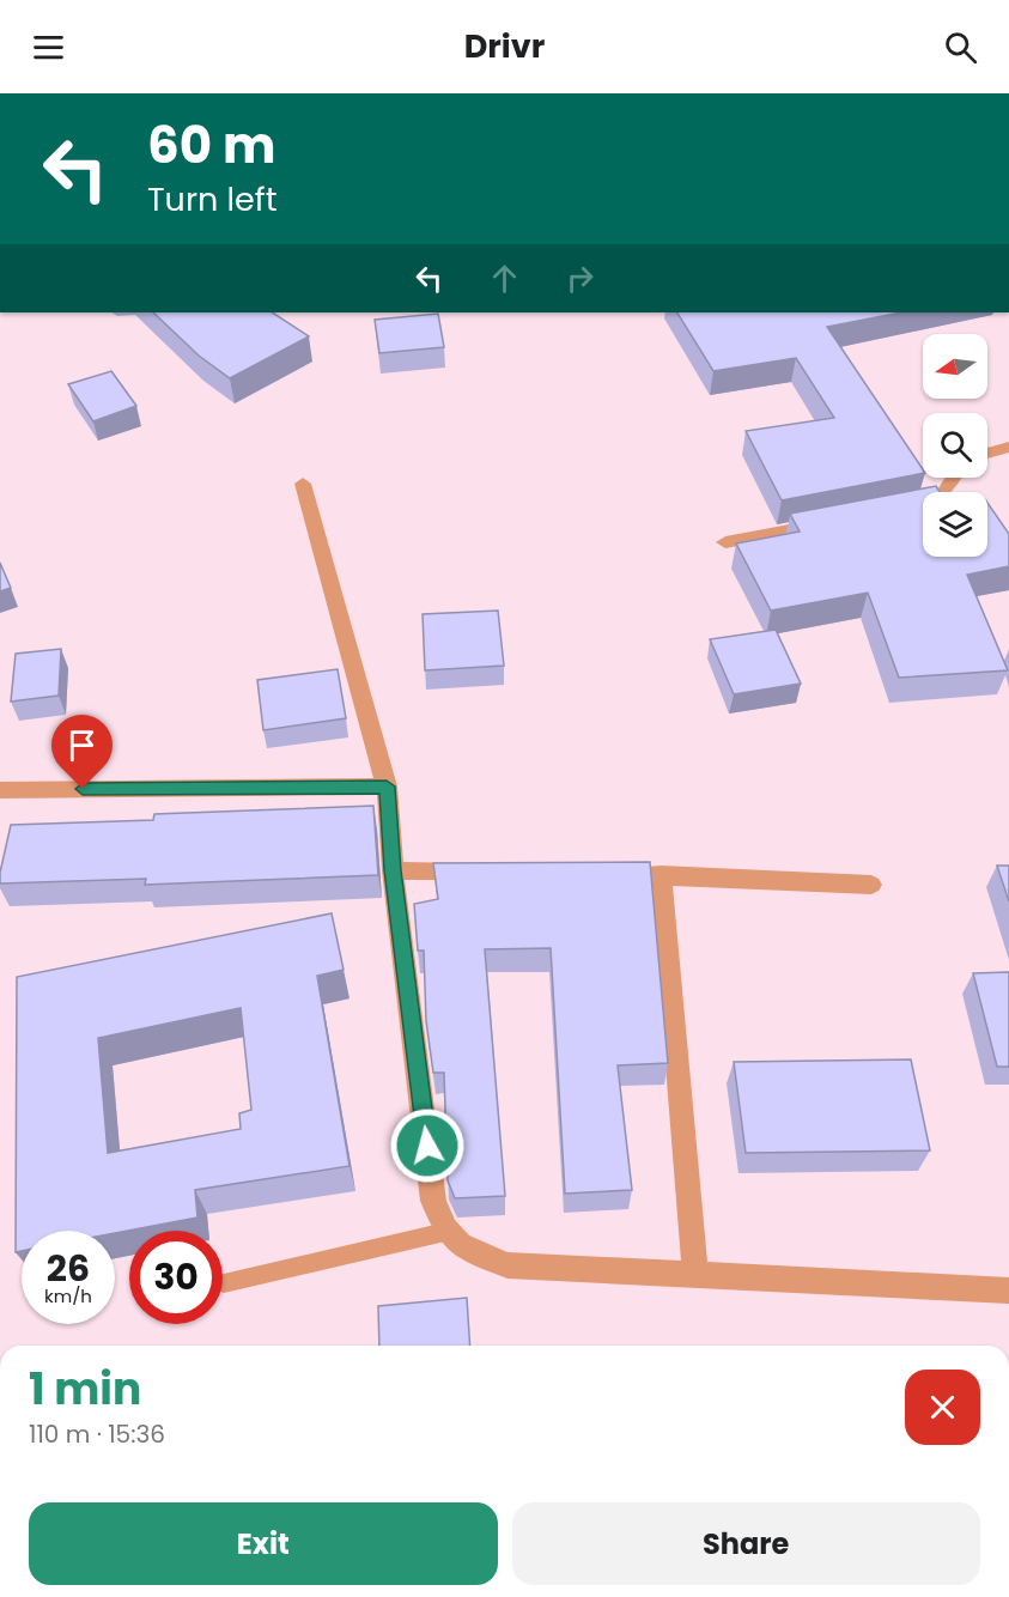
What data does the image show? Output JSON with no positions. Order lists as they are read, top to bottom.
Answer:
{
  "north": "left",
  "page": {
    "header": "Drivr",
    "turn": ["60 m", "Turn left"],
    "speed": "26 km/h",
    "limit": "30",
    "heading": ["1 min", "110 m · 15:36"],
    "buttons": ["Exit", "Share"]
  }
}
